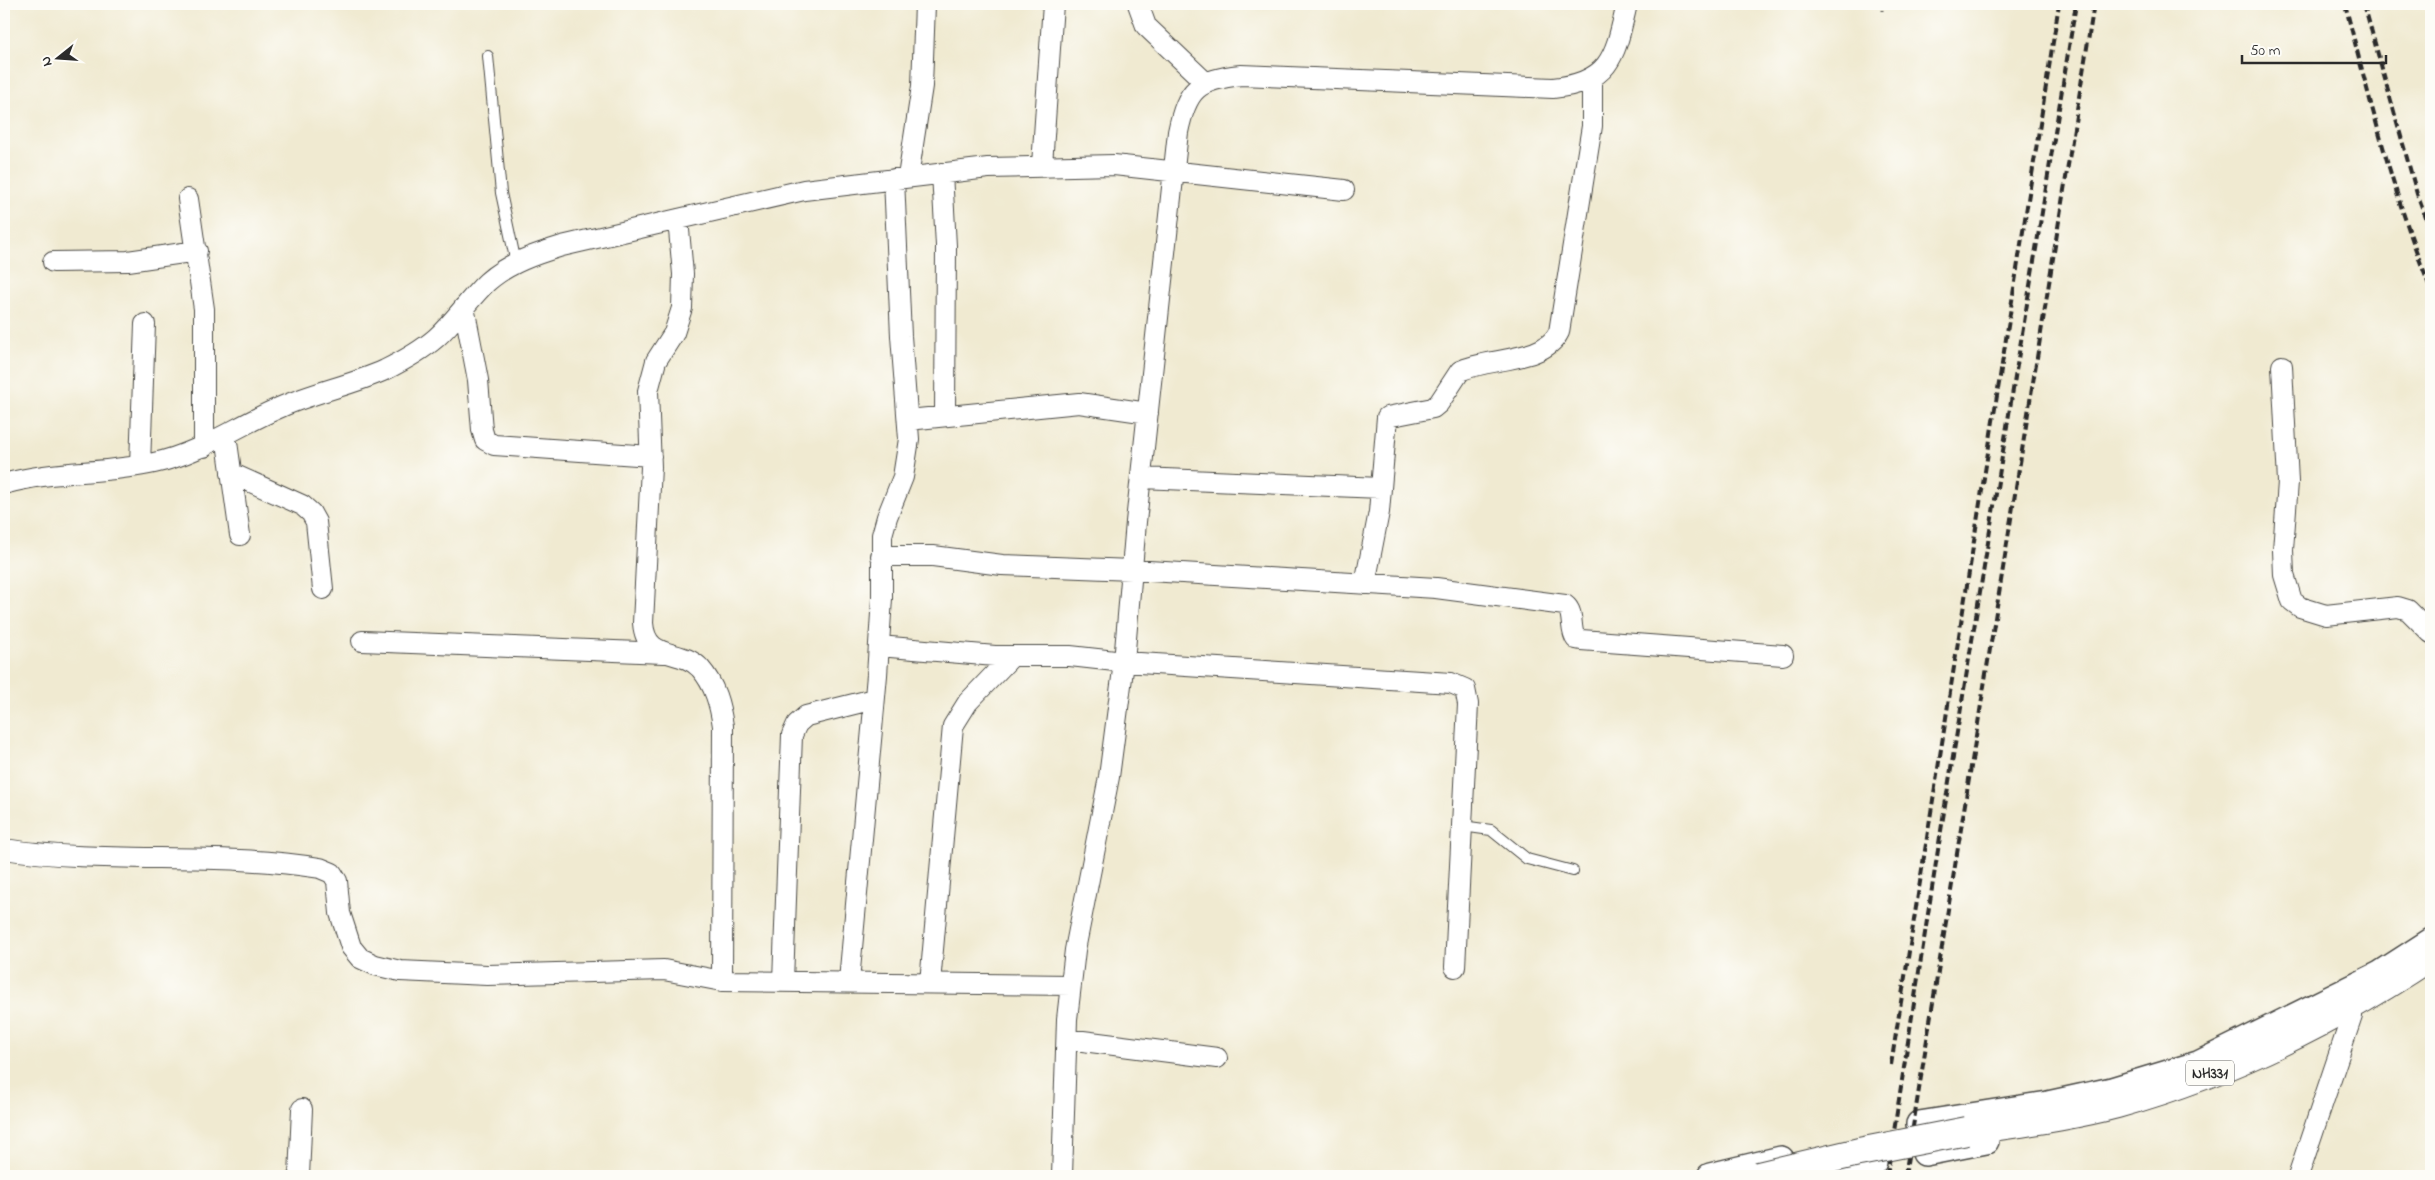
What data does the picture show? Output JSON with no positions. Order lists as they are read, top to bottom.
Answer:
{
  "streets": {
    "highway": ["NH331"]
  },
  "scale_bar": "50 m",
  "north": "left"
}
